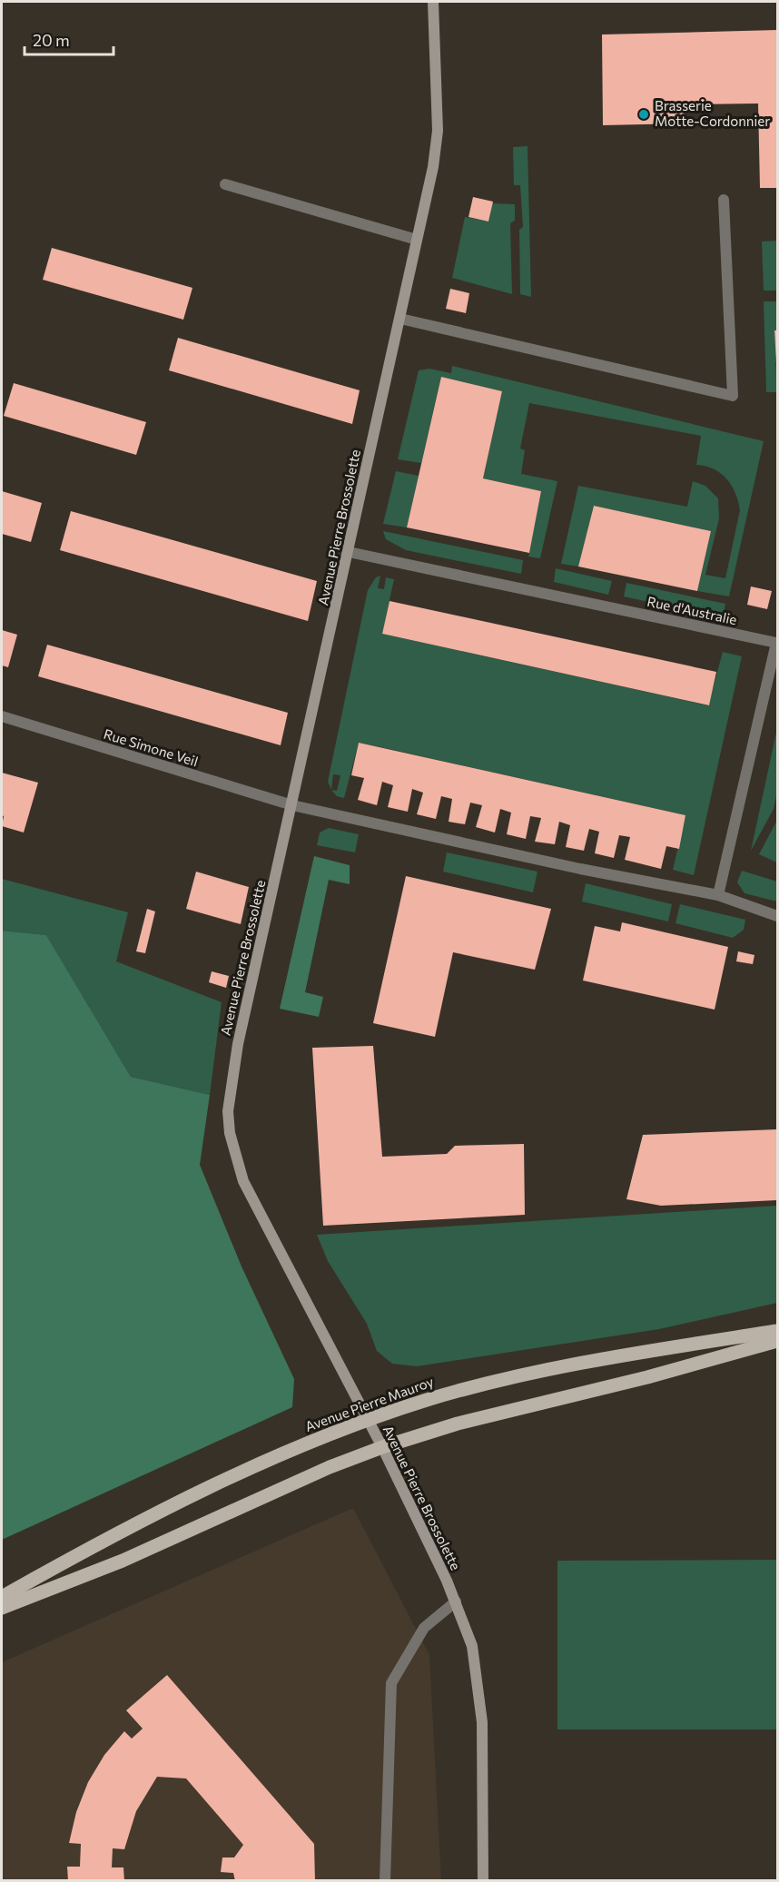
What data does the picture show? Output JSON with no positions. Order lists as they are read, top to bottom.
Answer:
{
  "streets": {
    "main road": ["Avenue Pierre Mauroy"],
    "street": ["Avenue Pierre Brossolette", "Rue d'Australie", "Rue Simone Veil"]
  },
  "crossings": [
    ["Avenue Pierre Brossolette", "Rue d'Australie"],
    ["Avenue Pierre Brossolette", "Rue Simone Veil"],
    ["Avenue Pierre Brossolette", "Avenue Pierre Mauroy"]
  ],
  "places": ["Brasserie Motte-Cordonnier"],
  "scale_bar": "20 m"
}
